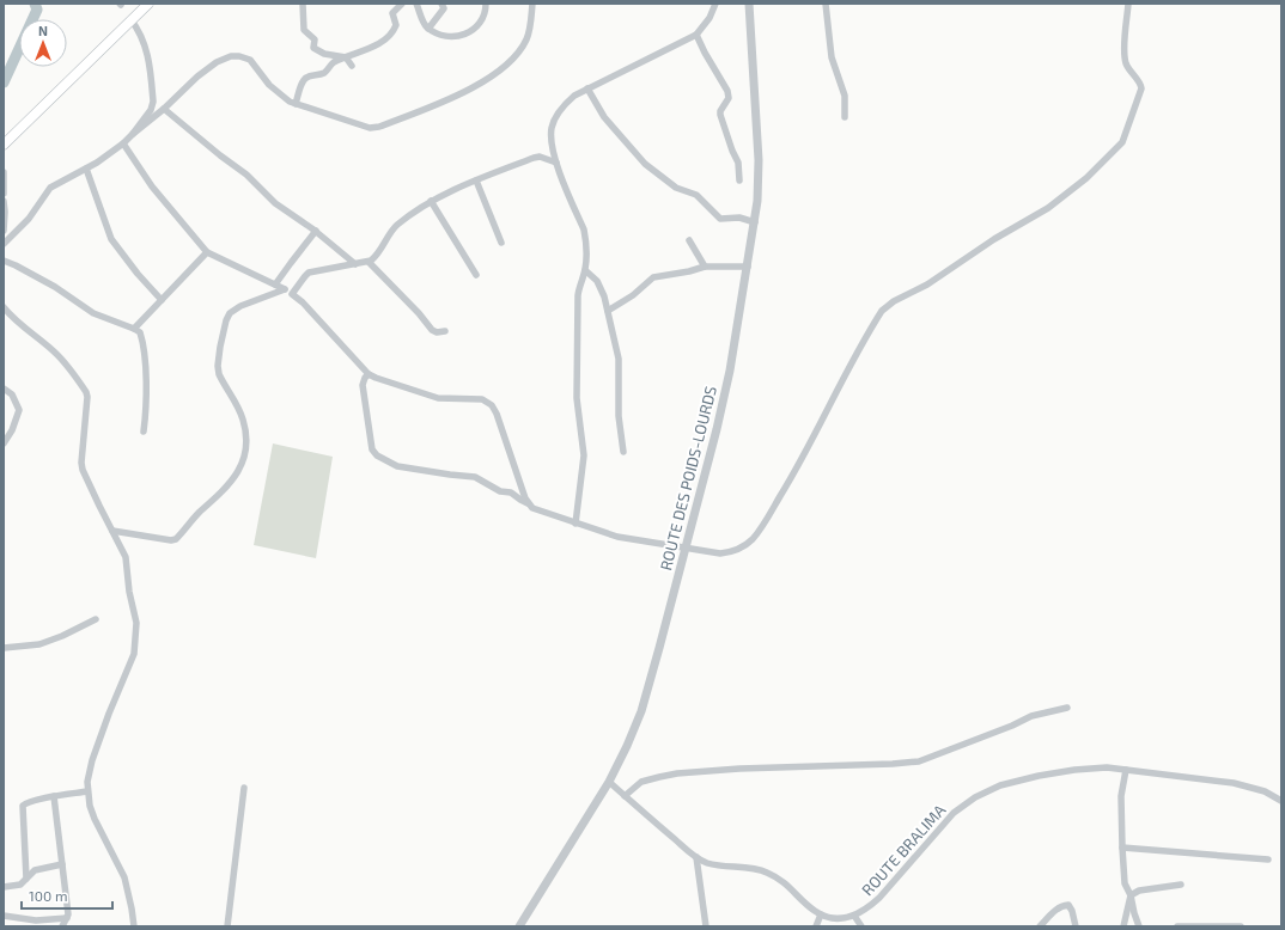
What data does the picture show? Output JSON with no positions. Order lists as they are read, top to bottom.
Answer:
{
  "streets": {
    "street": ["ROUTE DES POIDS-LOURDS", "ROUTE BRALIMA"]
  },
  "scale_bar": "100 m",
  "north": "top"
}
